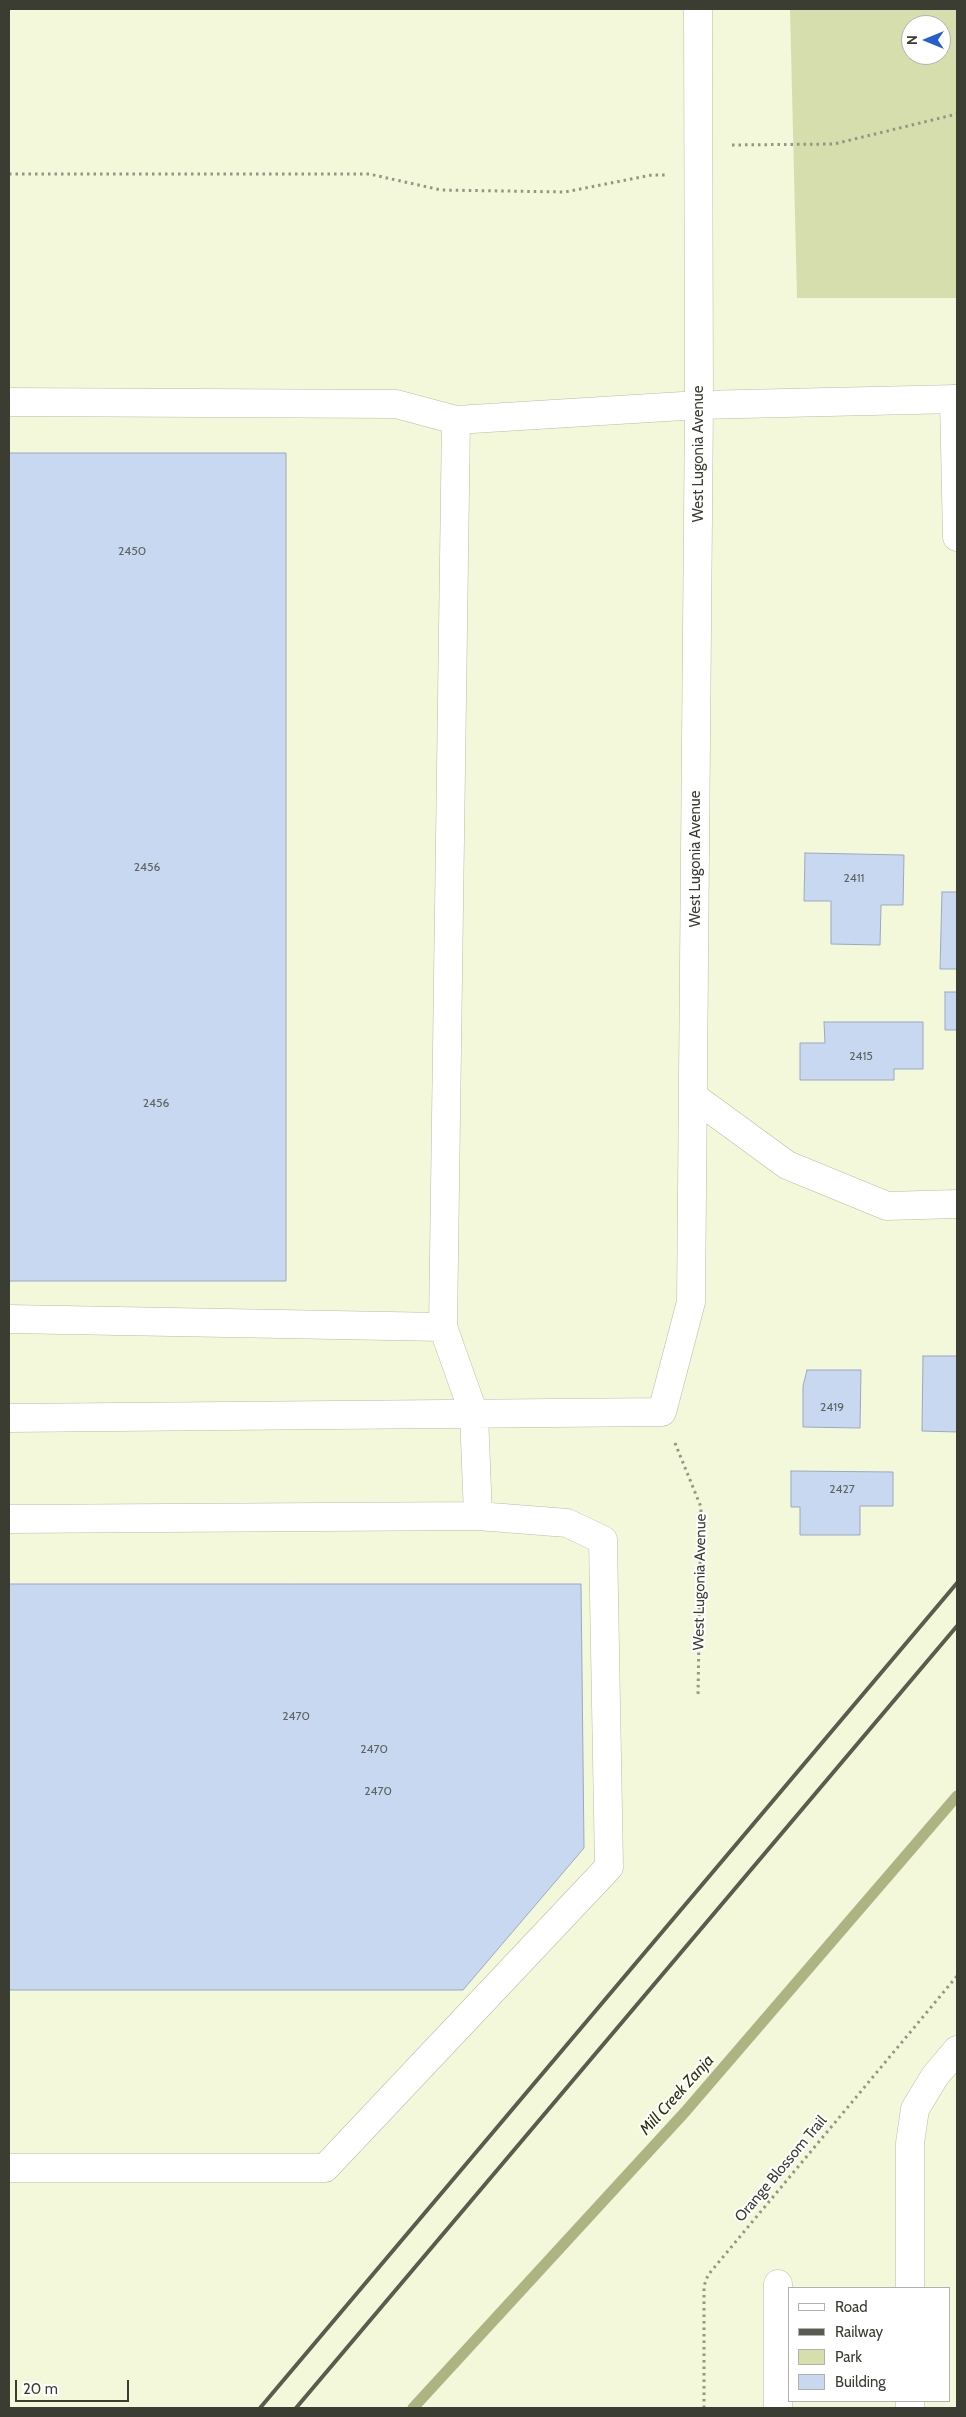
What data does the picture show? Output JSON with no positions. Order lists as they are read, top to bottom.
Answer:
{
  "streets": {
    "street": ["West Lugonia Avenue"],
    "path": ["Orange Blossom Trail"]
  },
  "water": ["Mill Creek Zanja"],
  "house_numbers": [
    "2450",
    "2456",
    "2411",
    "2415",
    "2456",
    "2419",
    "2427",
    "2470",
    "2470",
    "2470"
  ],
  "legend": [
    "Road",
    "Railway",
    "Park",
    "Building"
  ],
  "scale_bar": "20 m",
  "north": "left"
}
